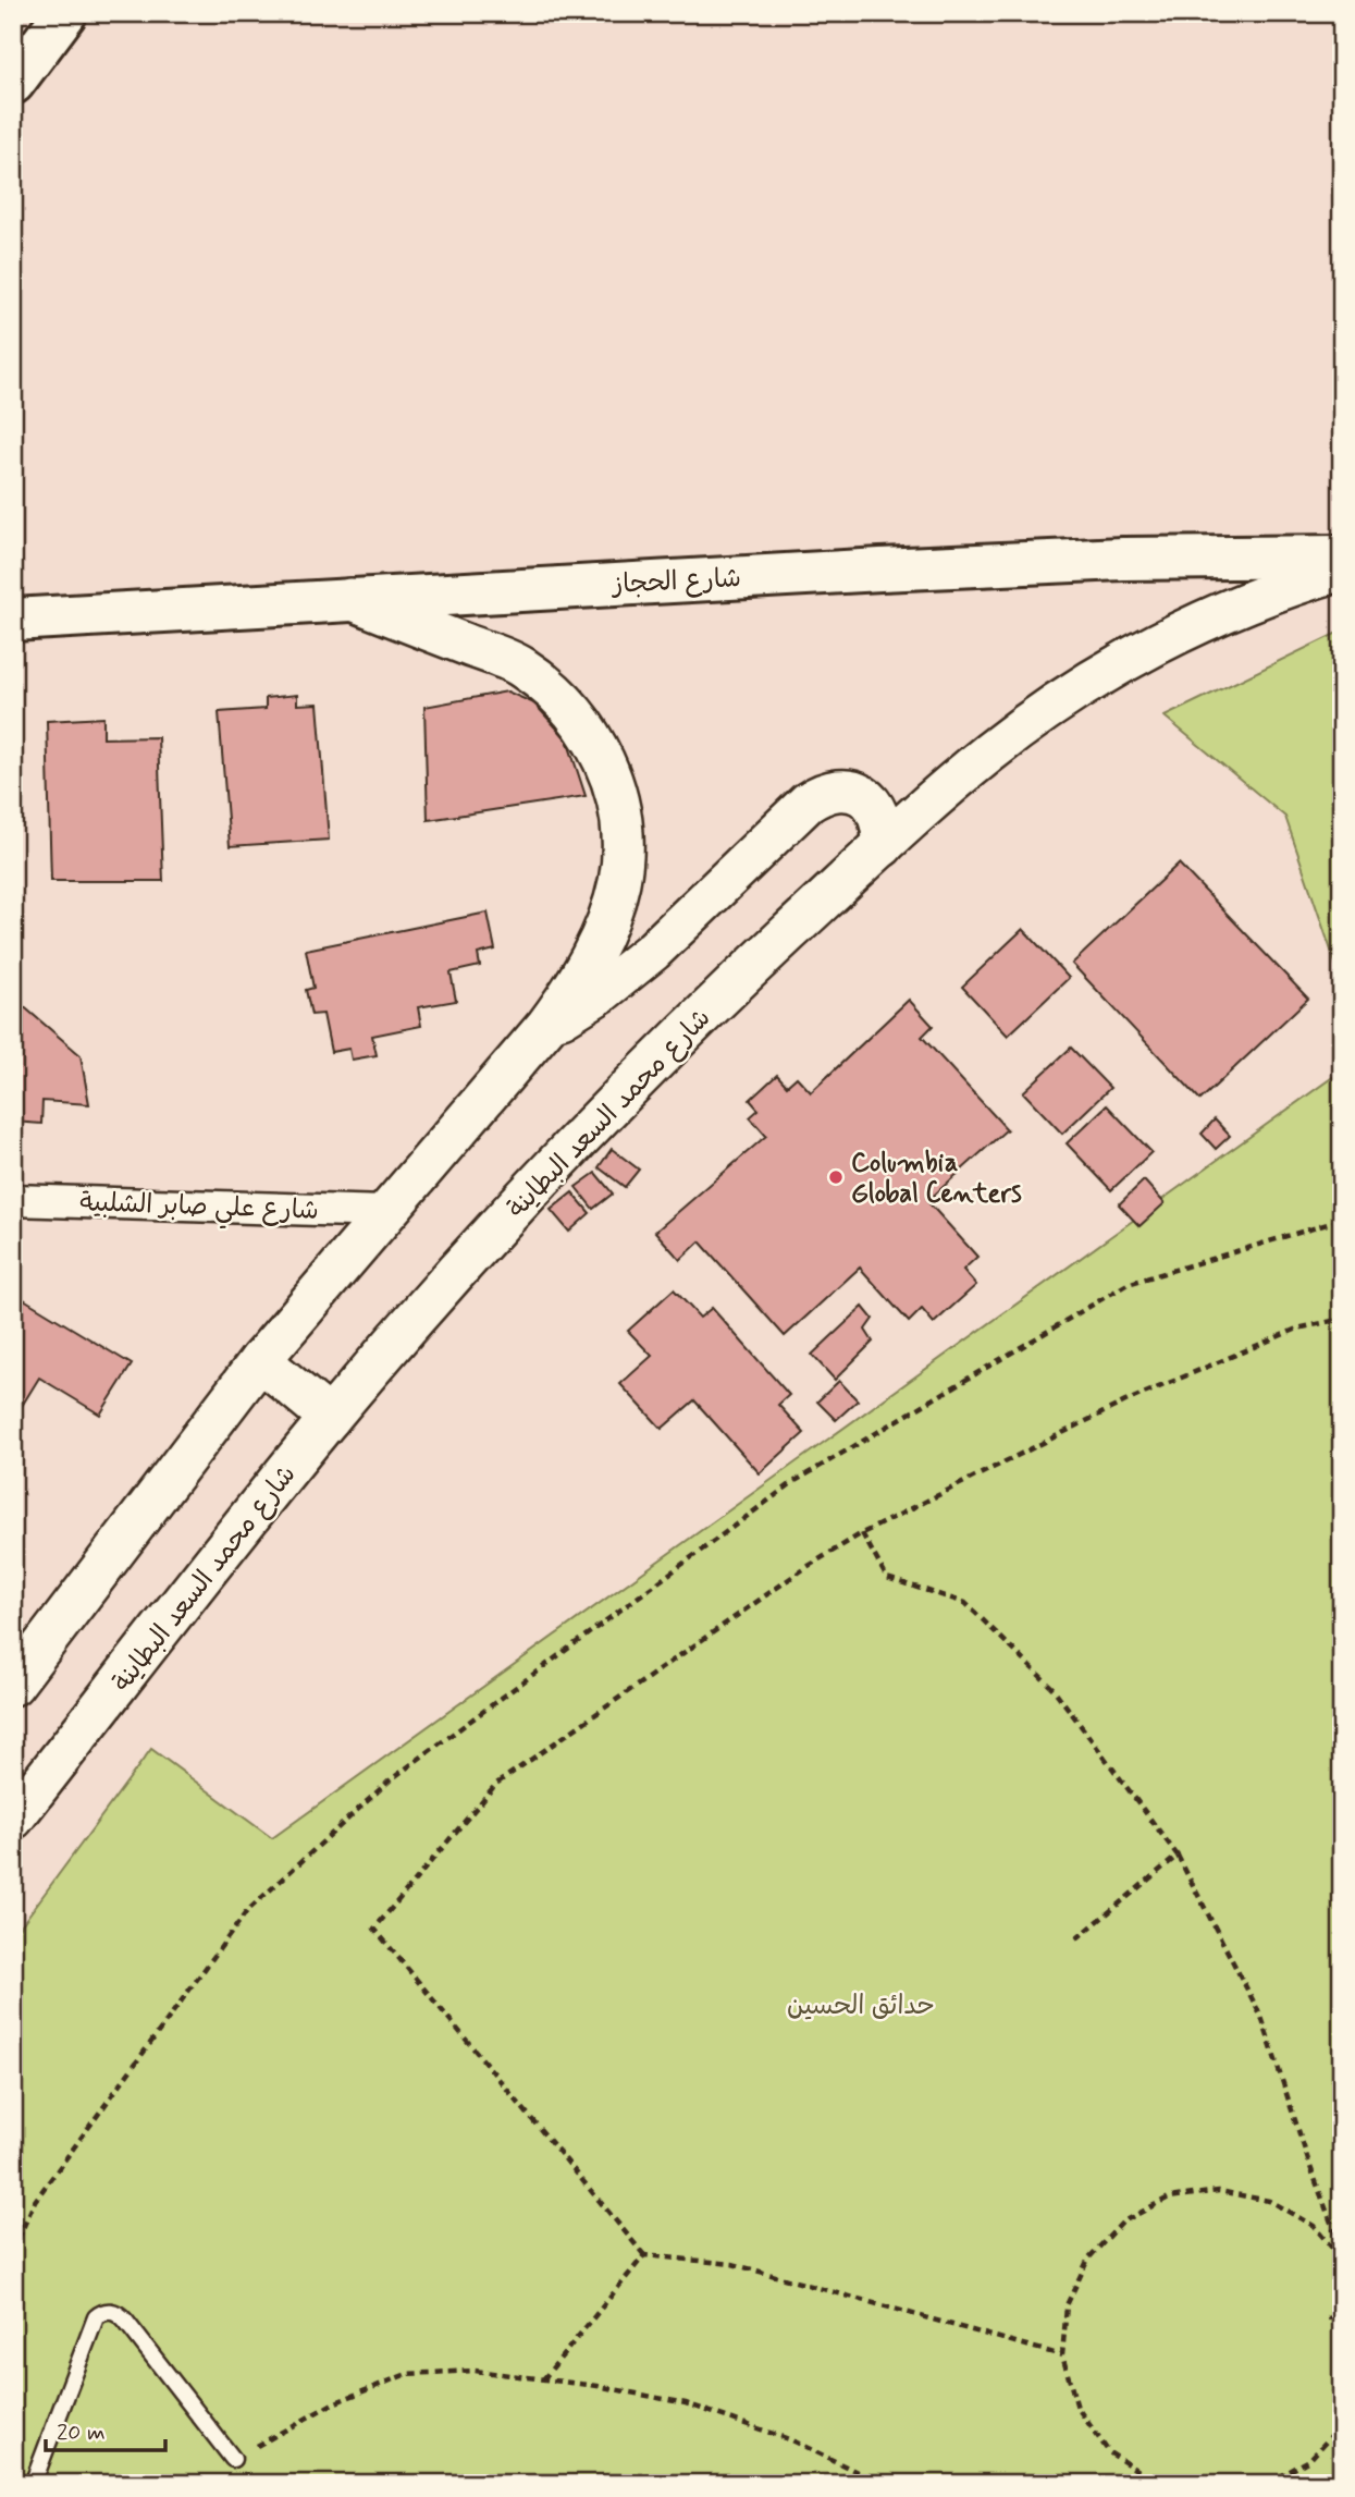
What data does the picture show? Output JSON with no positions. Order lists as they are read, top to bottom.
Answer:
{
  "streets": {
    "main road": ["شارع الحجاز"],
    "street": ["شارع محمد السعد البطاينة", "شارع علي صابر الشلبية"]
  },
  "parks": ["حدائق الحسين"],
  "places": ["Columbia Global Centers"],
  "scale_bar": "20 m"
}
